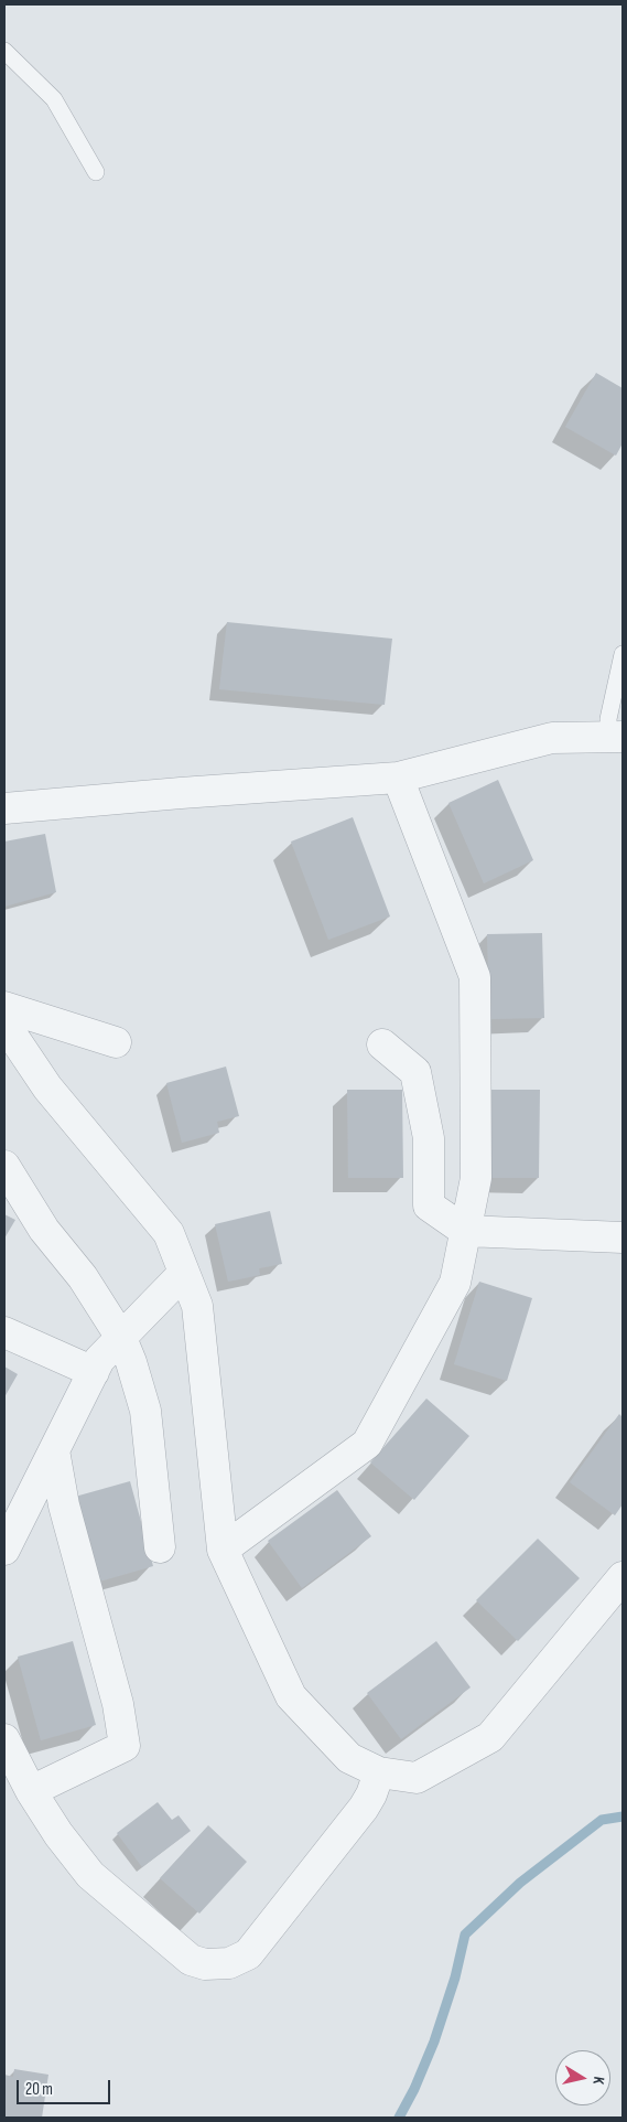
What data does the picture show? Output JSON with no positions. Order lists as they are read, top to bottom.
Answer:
{
  "scale_bar": "20 m",
  "north": "right"
}
